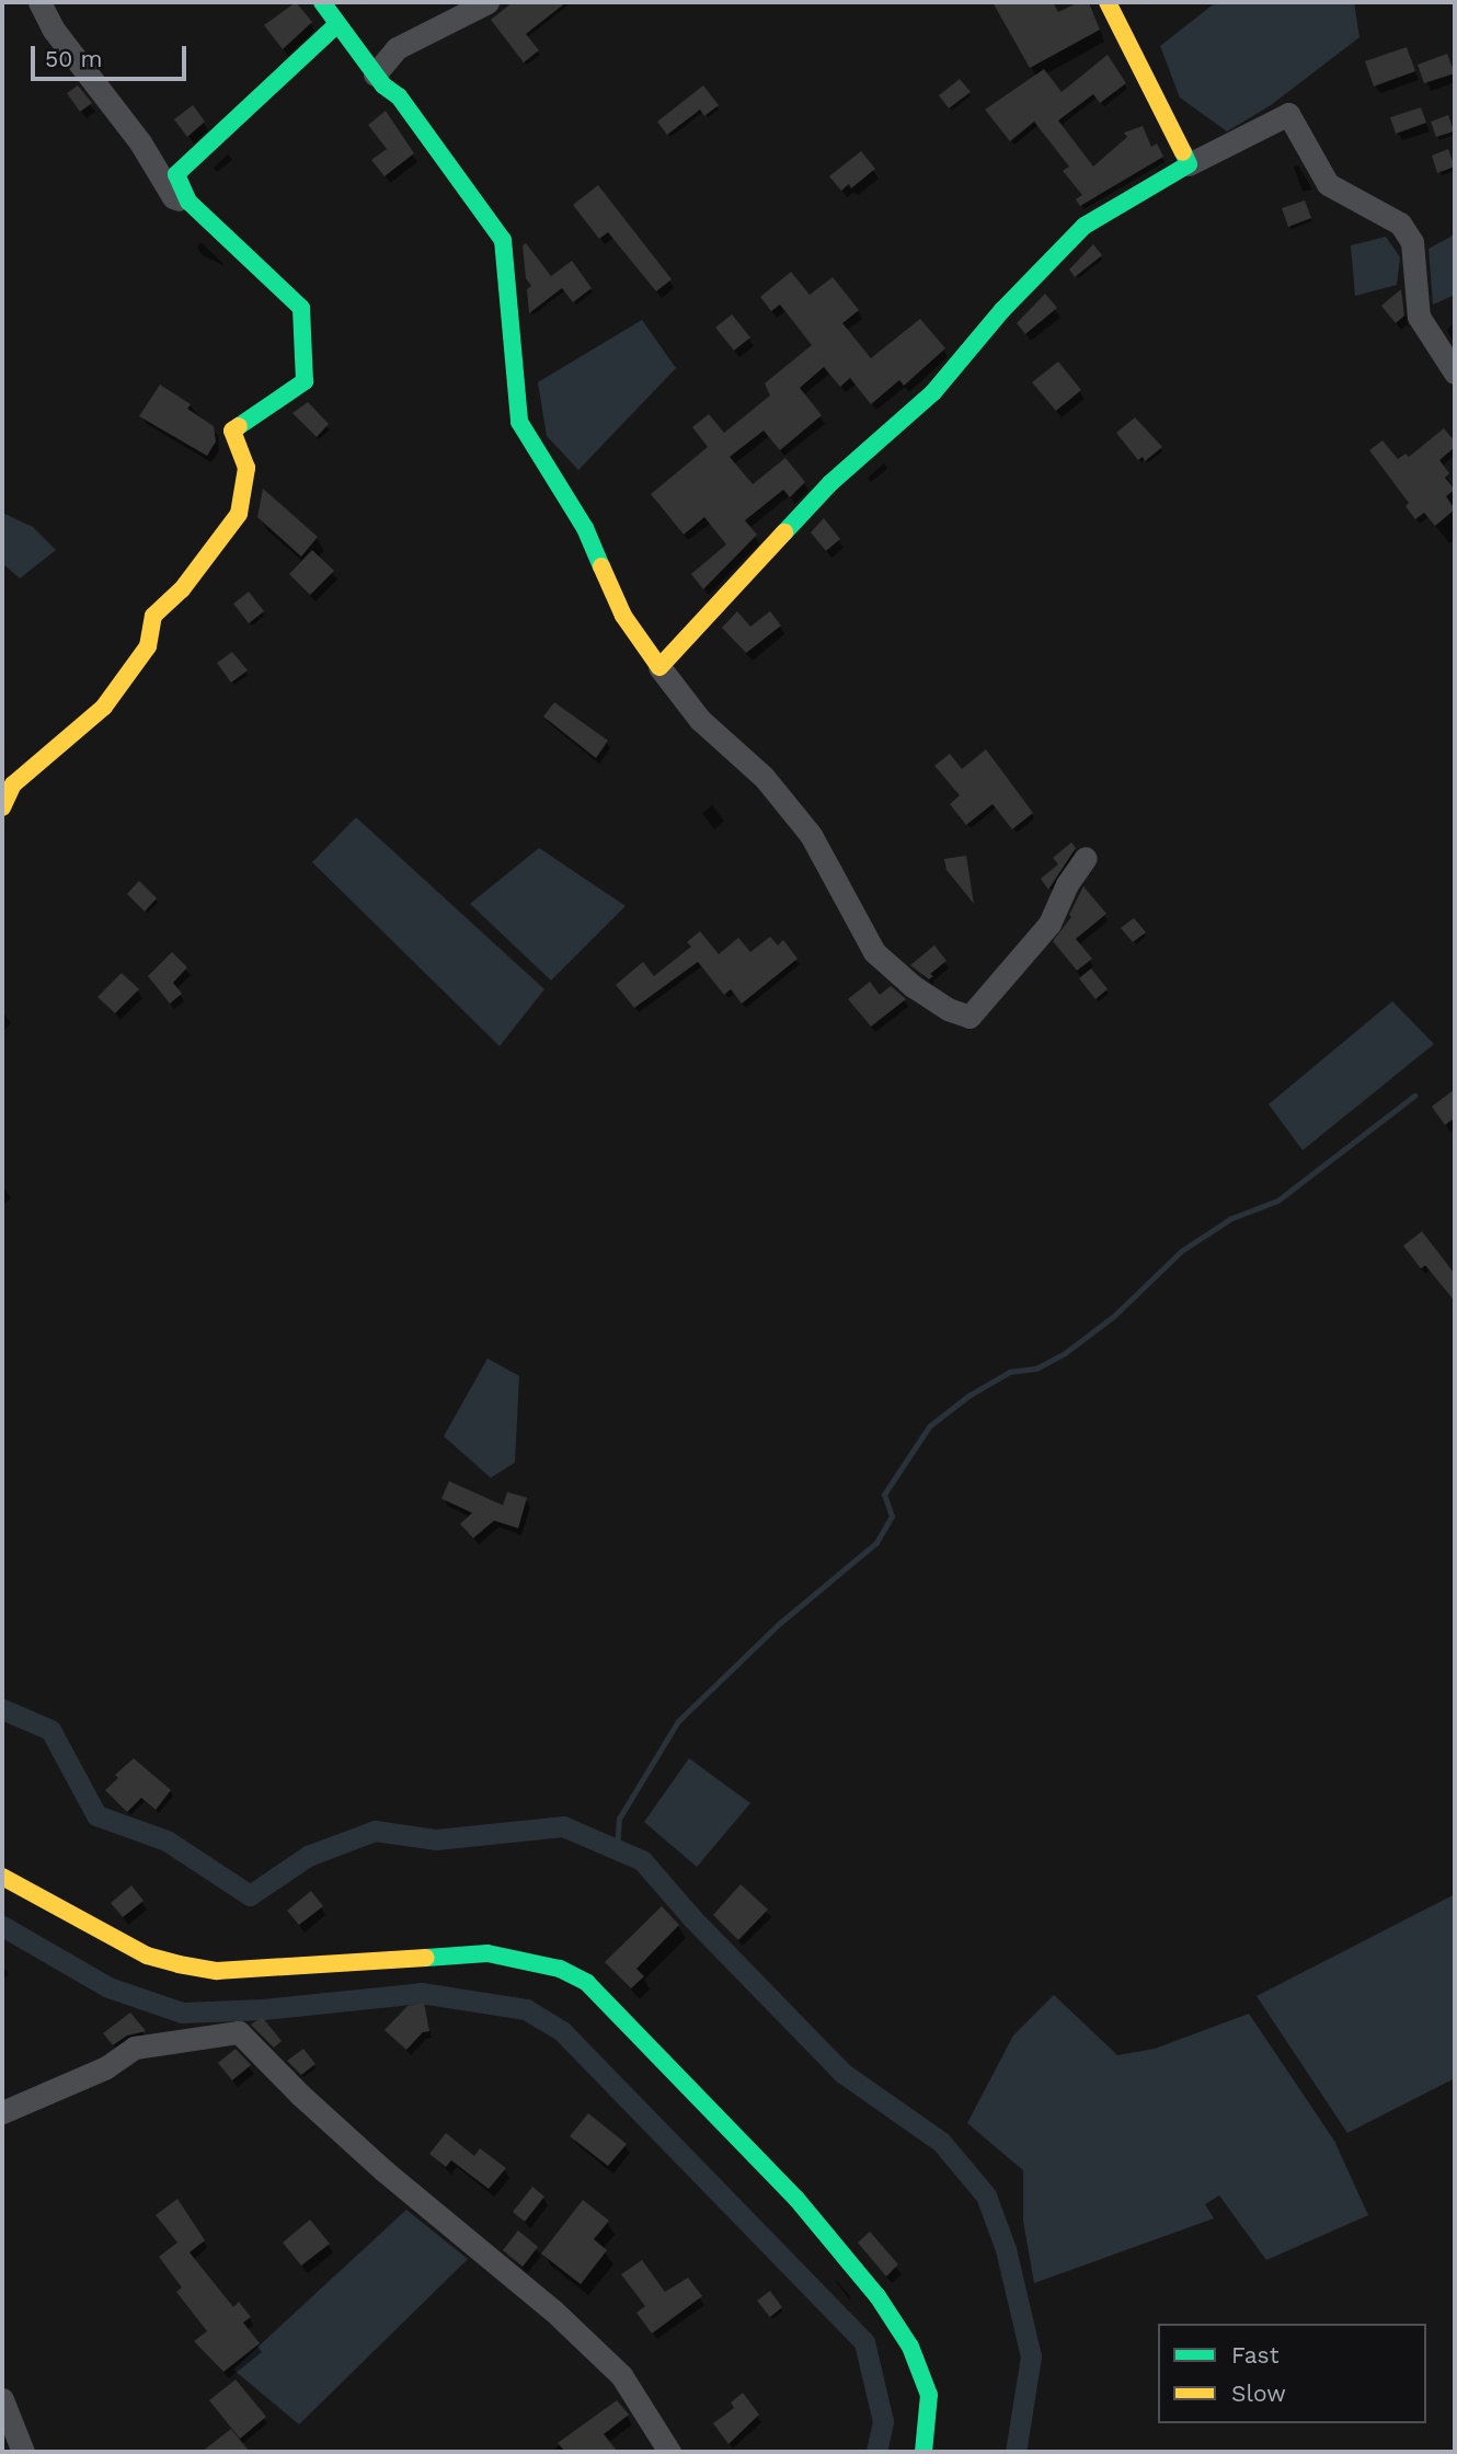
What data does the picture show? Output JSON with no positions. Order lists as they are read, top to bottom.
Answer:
{
  "legend": ["Fast", "Slow"],
  "scale_bar": "50 m"
}
